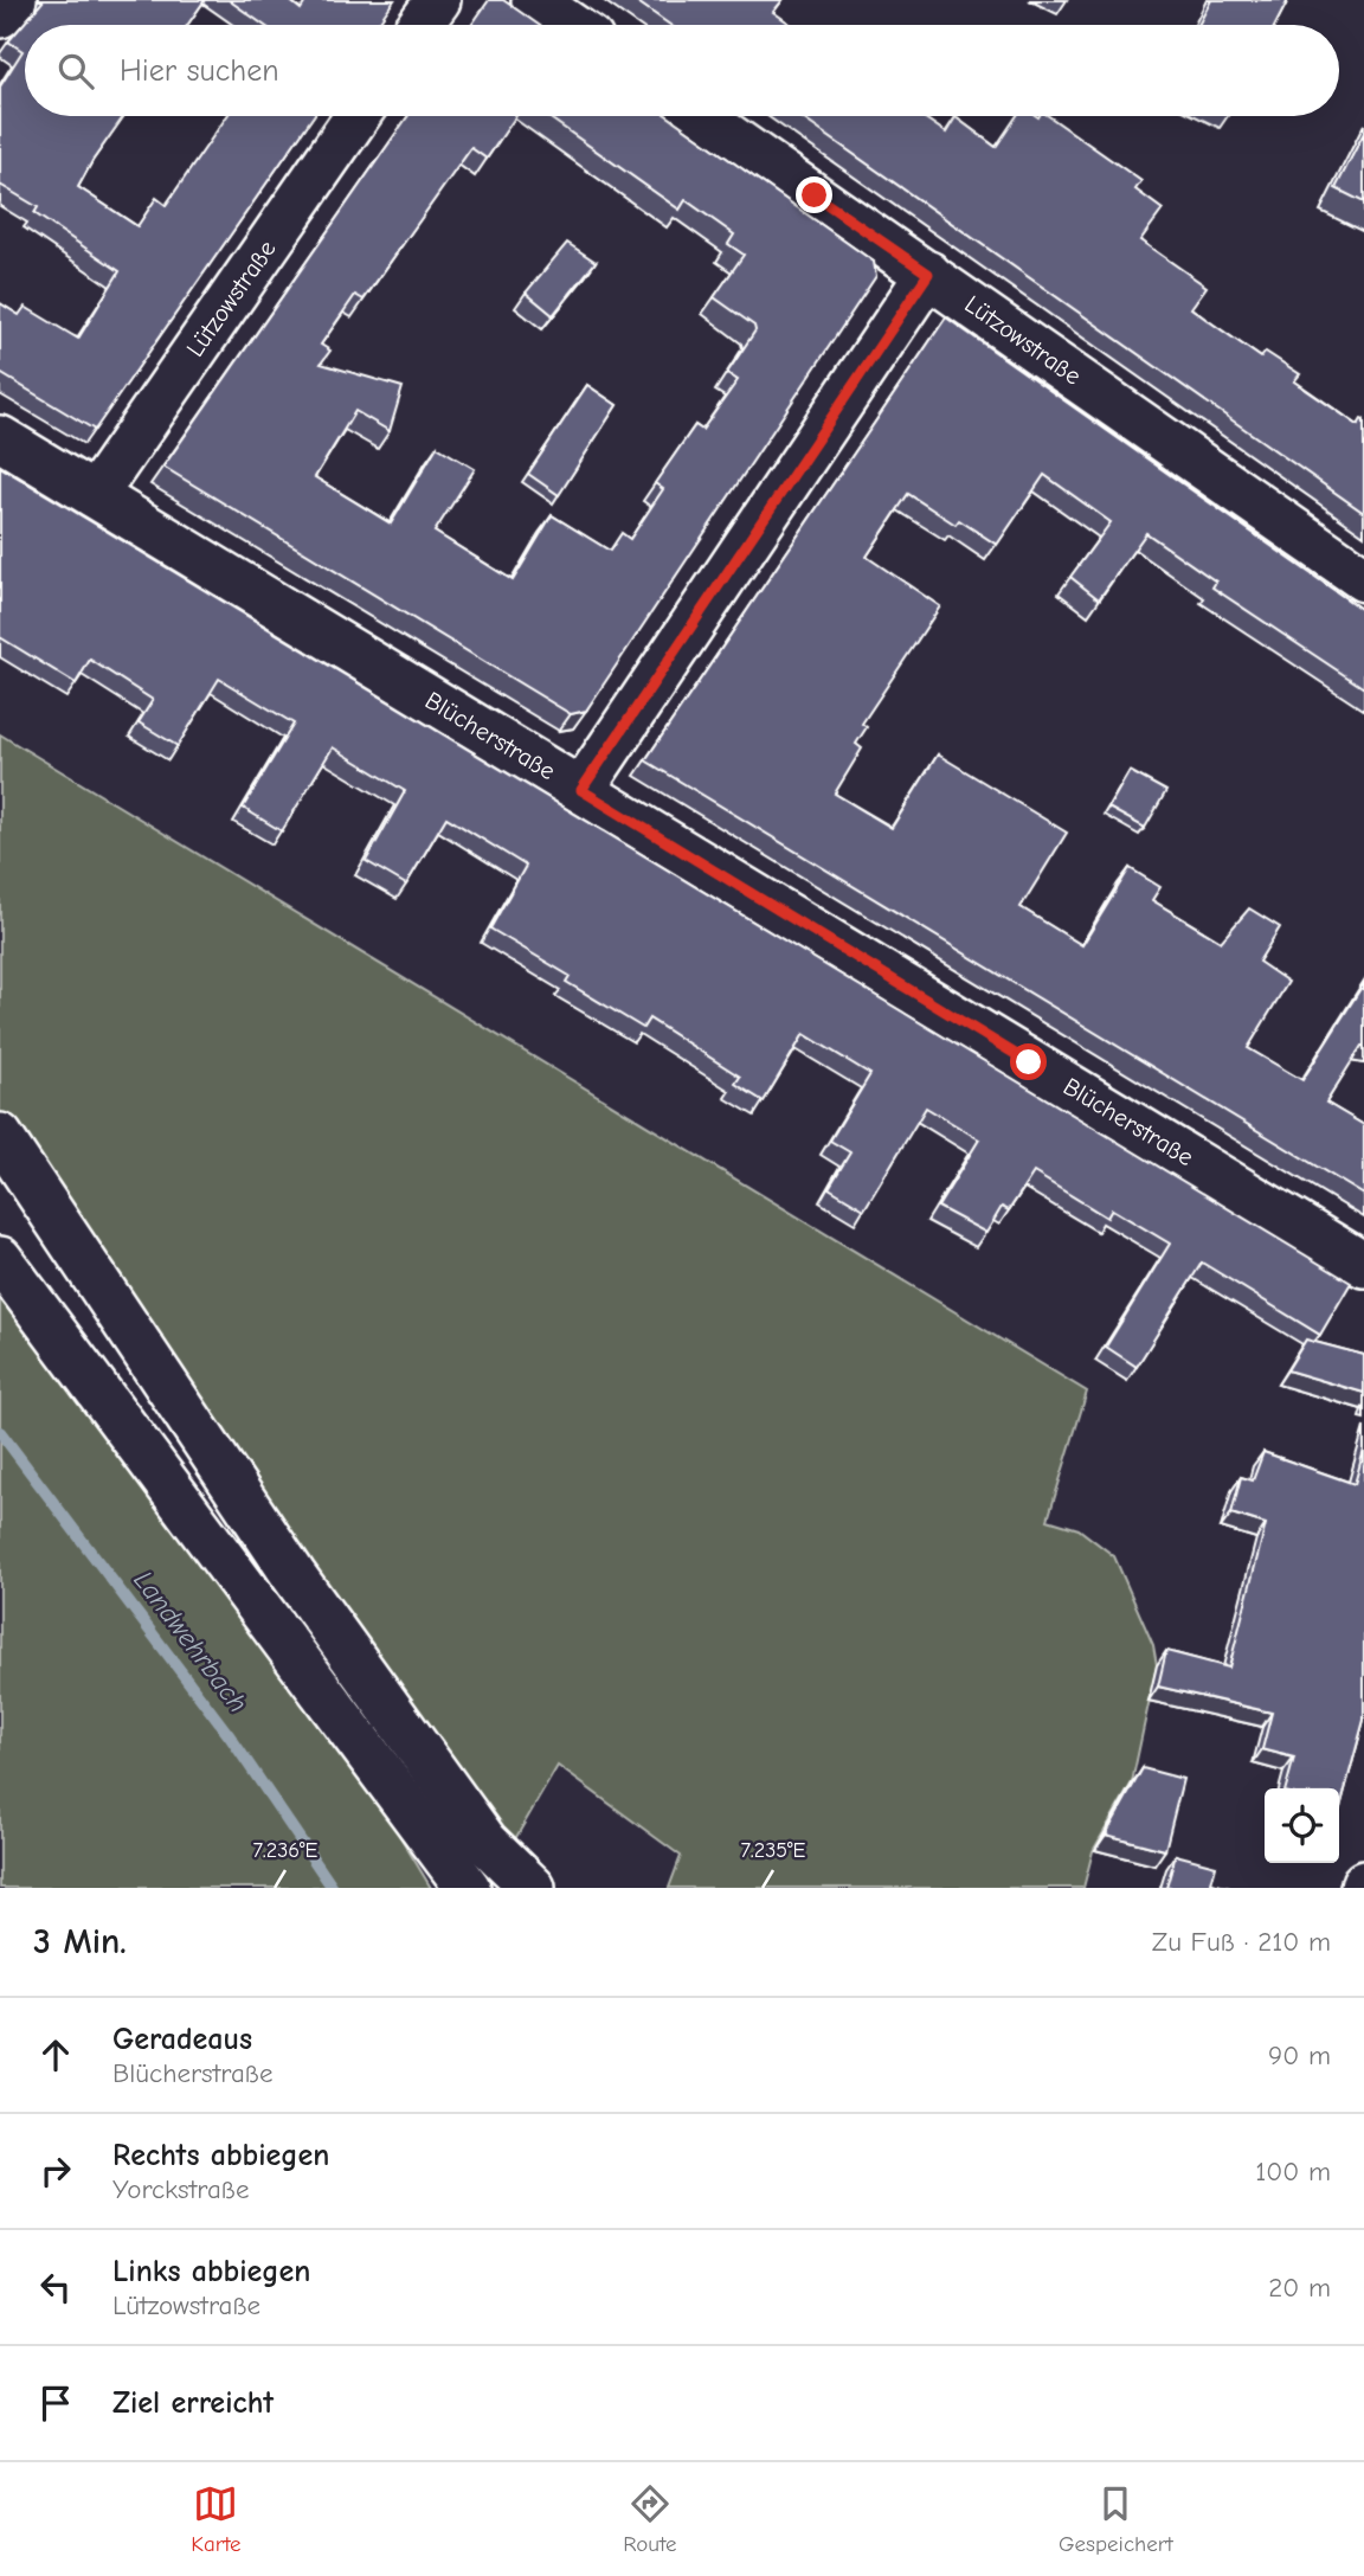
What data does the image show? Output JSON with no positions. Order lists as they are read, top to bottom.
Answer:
{
  "streets": {
    "street": ["Lützowstraße", "Blücherstraße"]
  },
  "crossings": [
    ["Lützowstraße", "Blücherstraße"]
  ],
  "water": ["Landwehrbach"],
  "page": {
    "search": "Hier suchen",
    "heading": ["3 Min.", "Zu Fuß · 210 m"],
    "list": [
      ["Geradeaus", "Blücherstraße", "90 m"],
      ["Rechts abbiegen", "Yorckstraße", "100 m"],
      ["Links abbiegen", "Lützowstraße", "20 m"],
      "Ziel erreicht"
    ],
    "nav": ["Karte", "Route", "Gespeichert"]
  },
  "coordinates": ["7.236°E", "7.235°E"]
}
